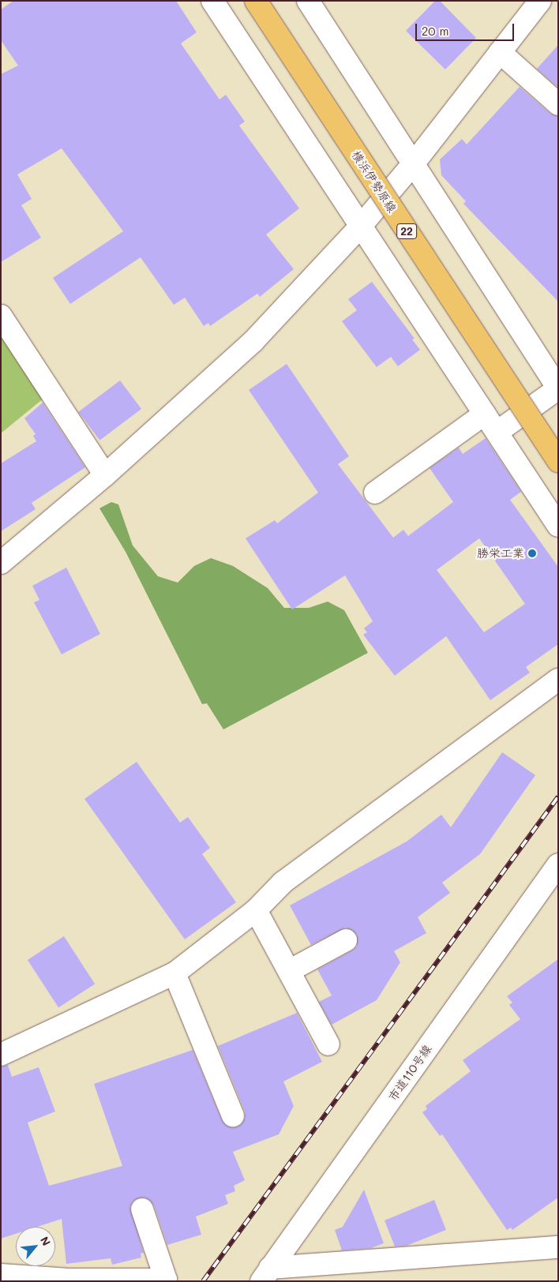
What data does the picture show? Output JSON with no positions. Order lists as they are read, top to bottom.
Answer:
{
  "streets": {
    "main road": ["横浜伊勢原線", "22"],
    "street": ["市道110号線"]
  },
  "places": ["勝栄工業"],
  "scale_bar": "20 m",
  "north": "top right"
}
